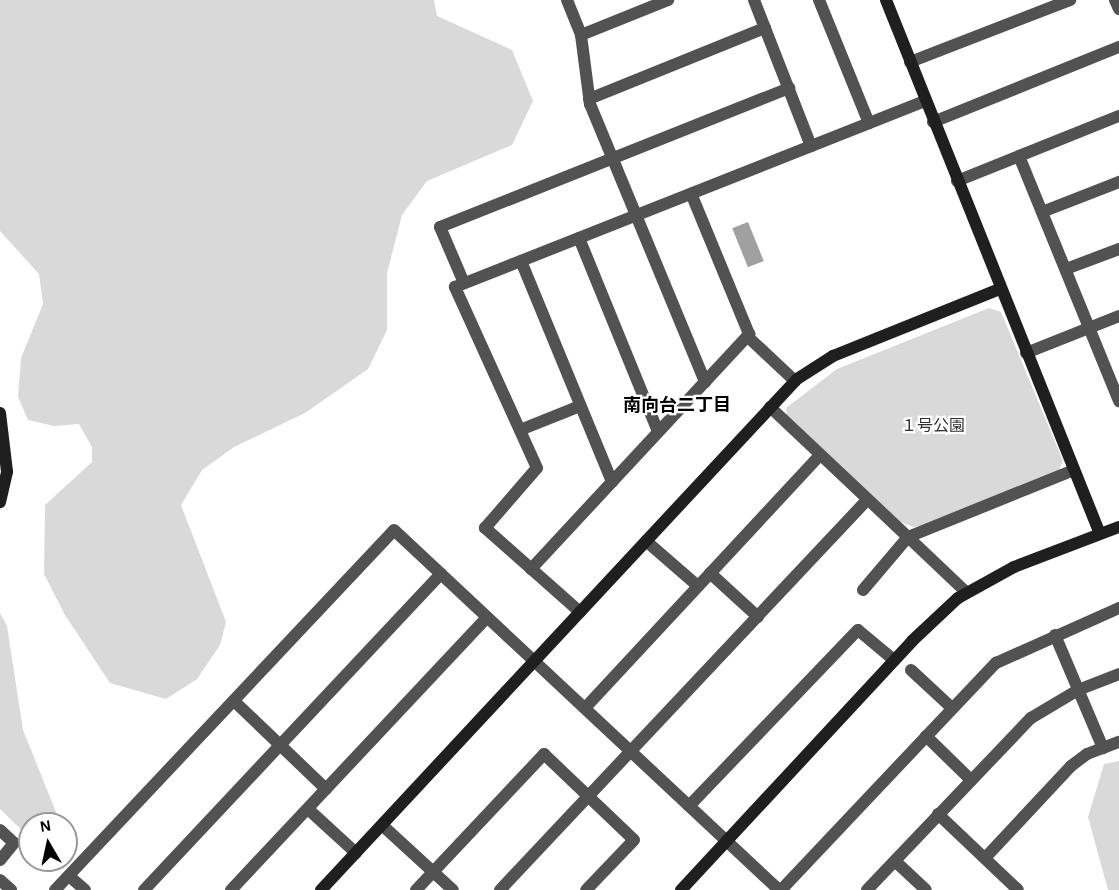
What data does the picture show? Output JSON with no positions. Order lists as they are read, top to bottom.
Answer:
{
  "districts": ["南向台二丁目"],
  "parks": ["１号公園"],
  "north": "top"
}
